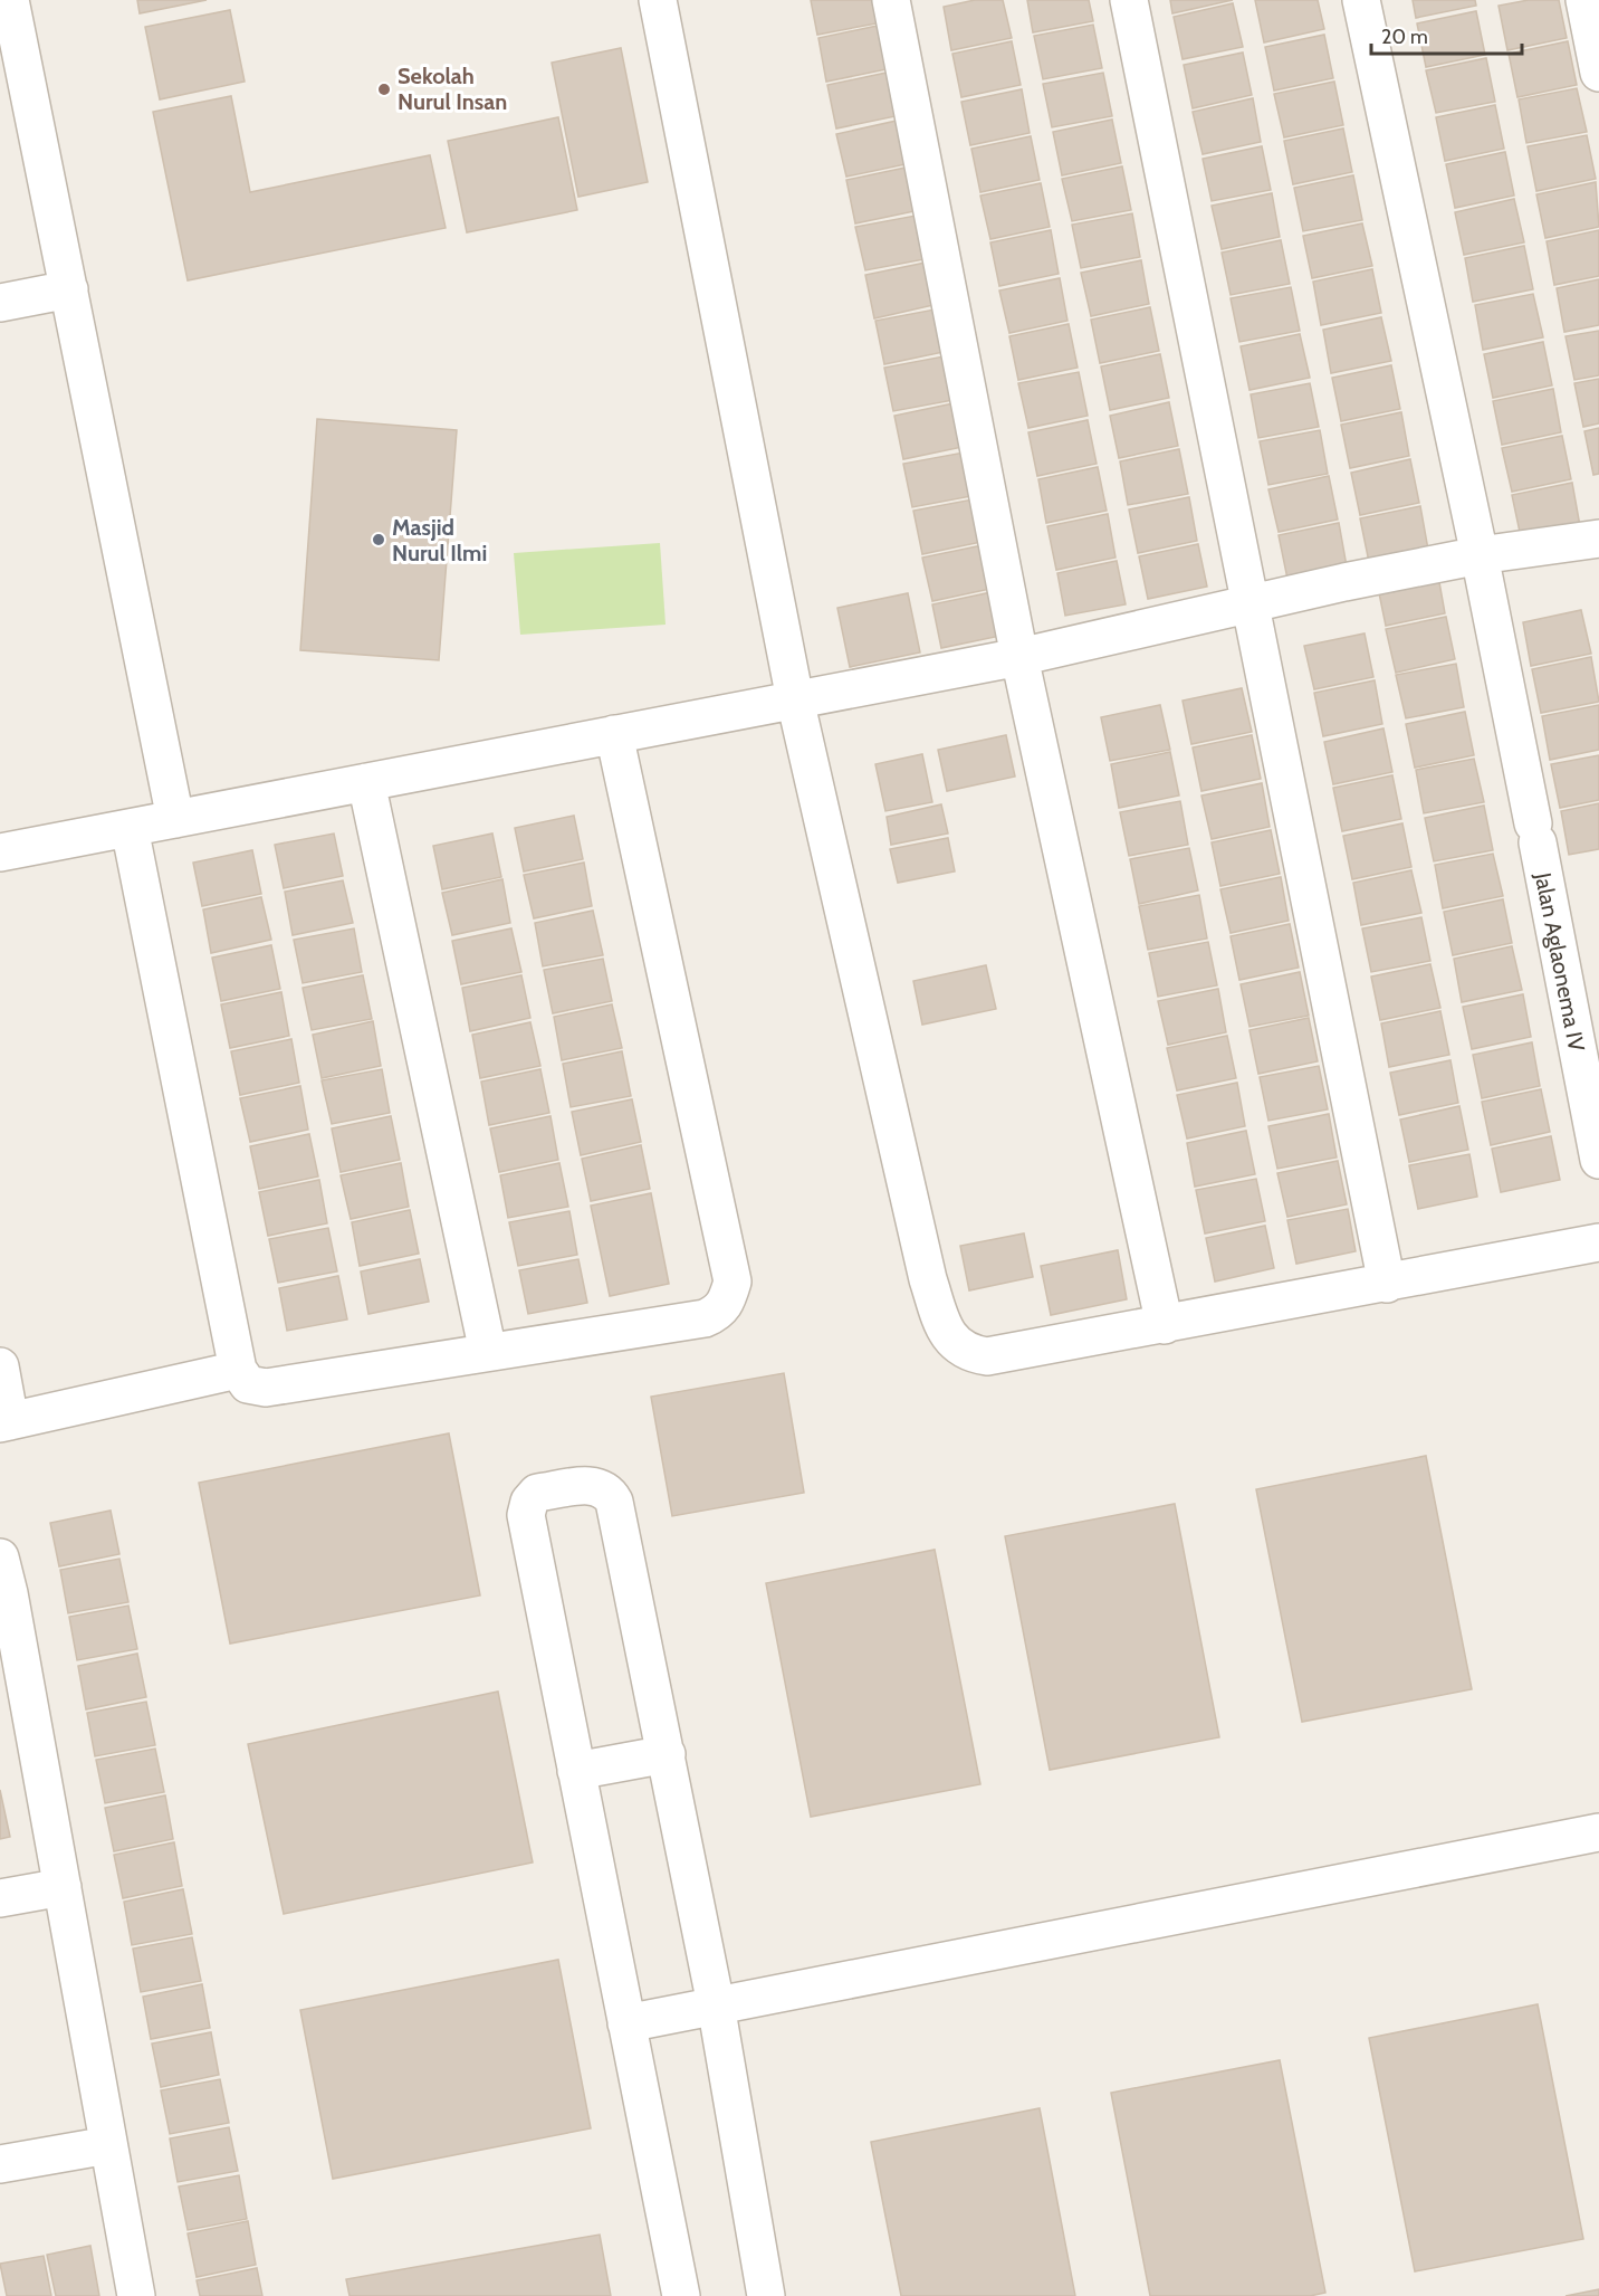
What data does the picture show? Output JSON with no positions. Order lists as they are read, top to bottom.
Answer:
{
  "streets": {
    "street": ["Jalan Aglaonema IV"]
  },
  "places": ["Sekolah Nurul Insan", "Masjid Nurul Ilmi"],
  "scale_bar": "20 m"
}
